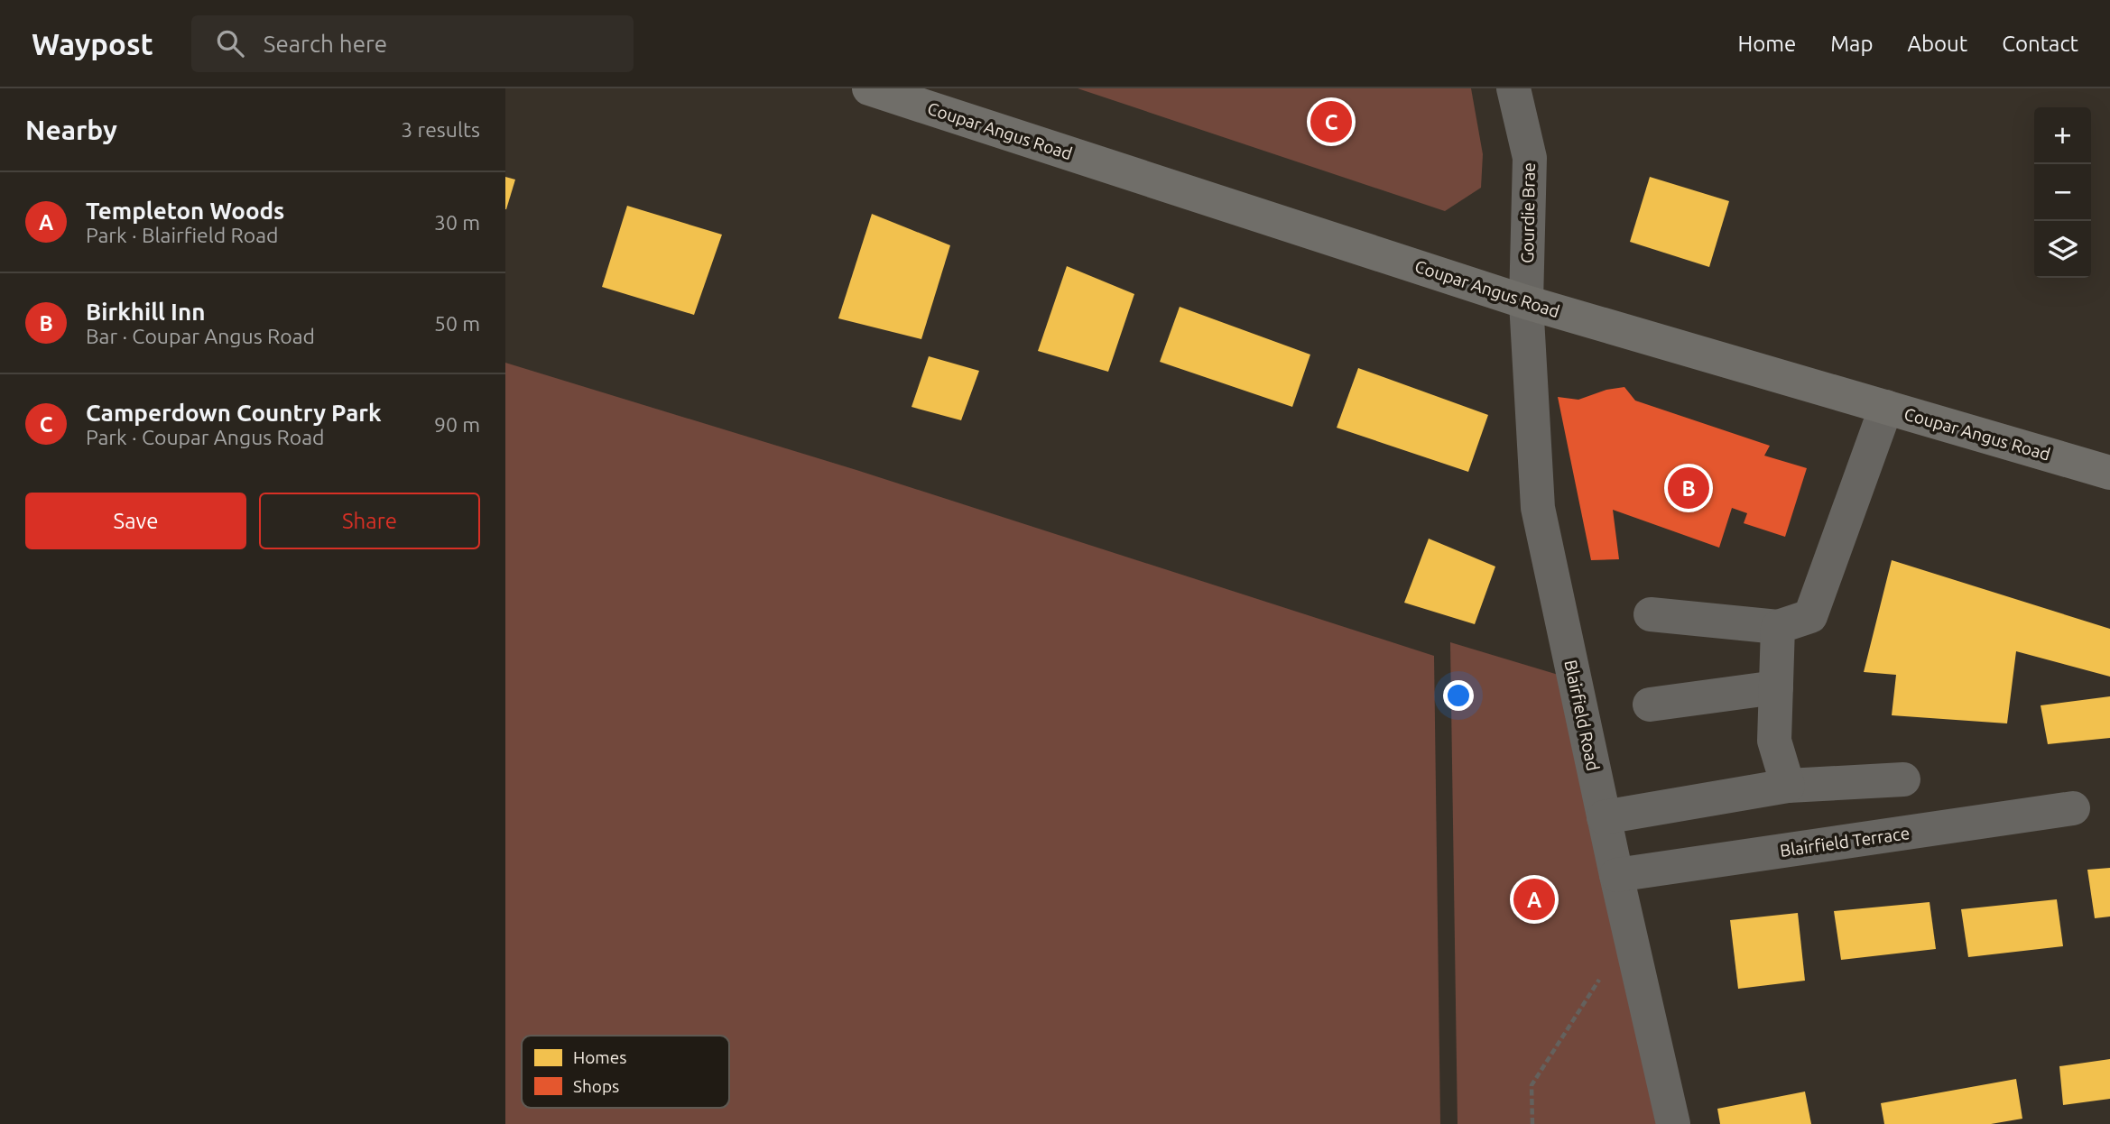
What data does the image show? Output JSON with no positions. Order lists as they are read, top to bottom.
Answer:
{
  "streets": {
    "main road": ["Coupar Angus Road"],
    "street": ["Gourdie Brae", "Blairfield Road", "Blairfield Terrace"]
  },
  "crossings": [
    ["Coupar Angus Road", "Gourdie Brae"],
    ["Coupar Angus Road", "Blairfield Road"],
    ["Gourdie Brae", "Blairfield Road"],
    ["Blairfield Road", "Blairfield Terrace"]
  ],
  "legend": ["Homes", "Shops"],
  "page": {
    "header": "Waypost",
    "search": "Search here",
    "nav": [
      "Home",
      "Map",
      "About",
      "Contact"
    ],
    "heading": ["Nearby", "3 results"],
    "pins": ["C", "B", "A"],
    "map_buttons": ["+", "−"],
    "list": [
      {
        "mark": "A",
        "name": "Templeton Woods",
        "note": "Park · Blairfield Road",
        "value": "30 m"
      },
      {
        "mark": "B",
        "name": "Birkhill Inn",
        "note": "Bar · Coupar Angus Road",
        "value": "50 m"
      },
      {
        "mark": "C",
        "name": "Camperdown Country Park",
        "note": "Park · Coupar Angus Road",
        "value": "90 m"
      }
    ],
    "buttons": ["Save", "Share"]
  }
}
